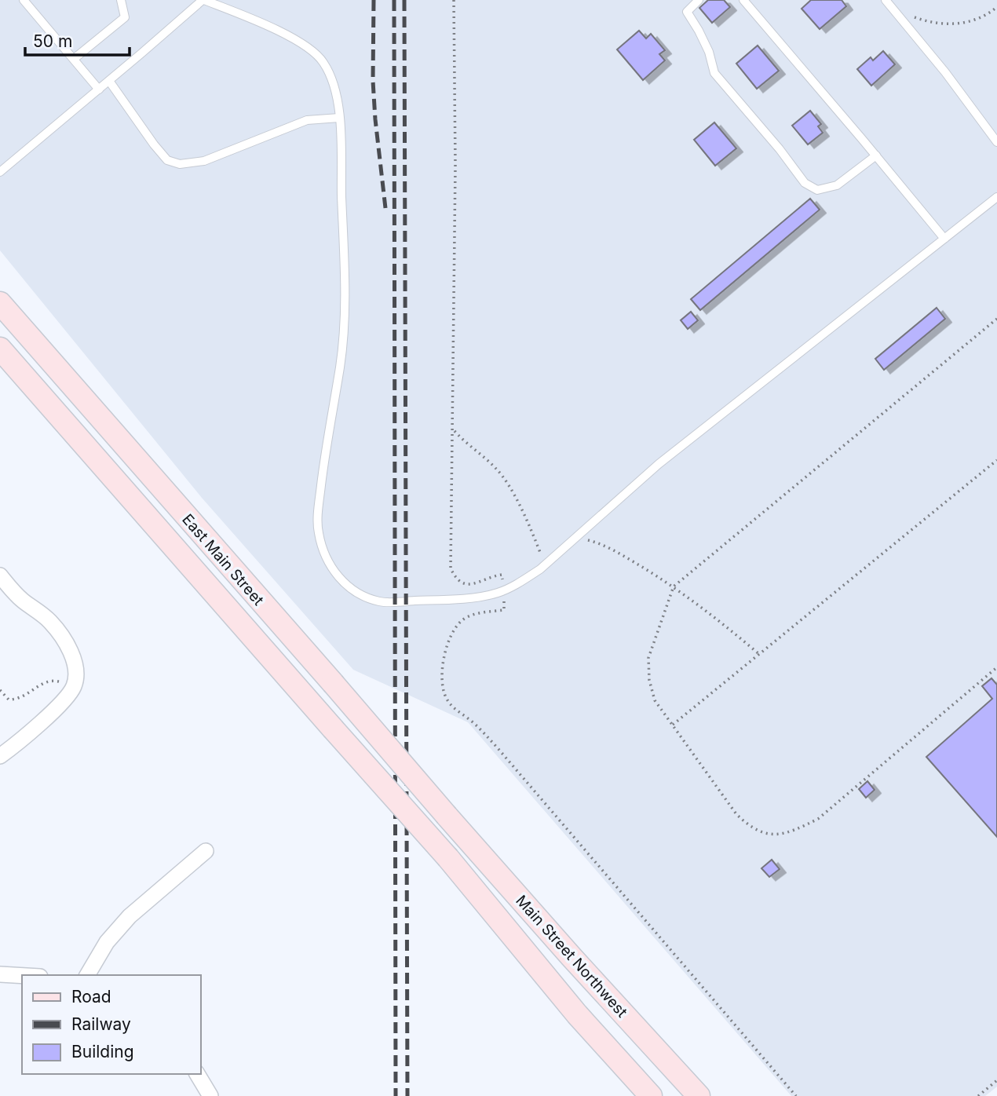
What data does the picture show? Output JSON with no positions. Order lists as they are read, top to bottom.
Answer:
{
  "streets": {
    "main road": ["East Main Street", "Main Street Northwest"]
  },
  "crossings": [
    ["East Main Street", "Main Street Northwest"]
  ],
  "legend": ["Road", "Railway", "Building"],
  "scale_bar": "50 m"
}
